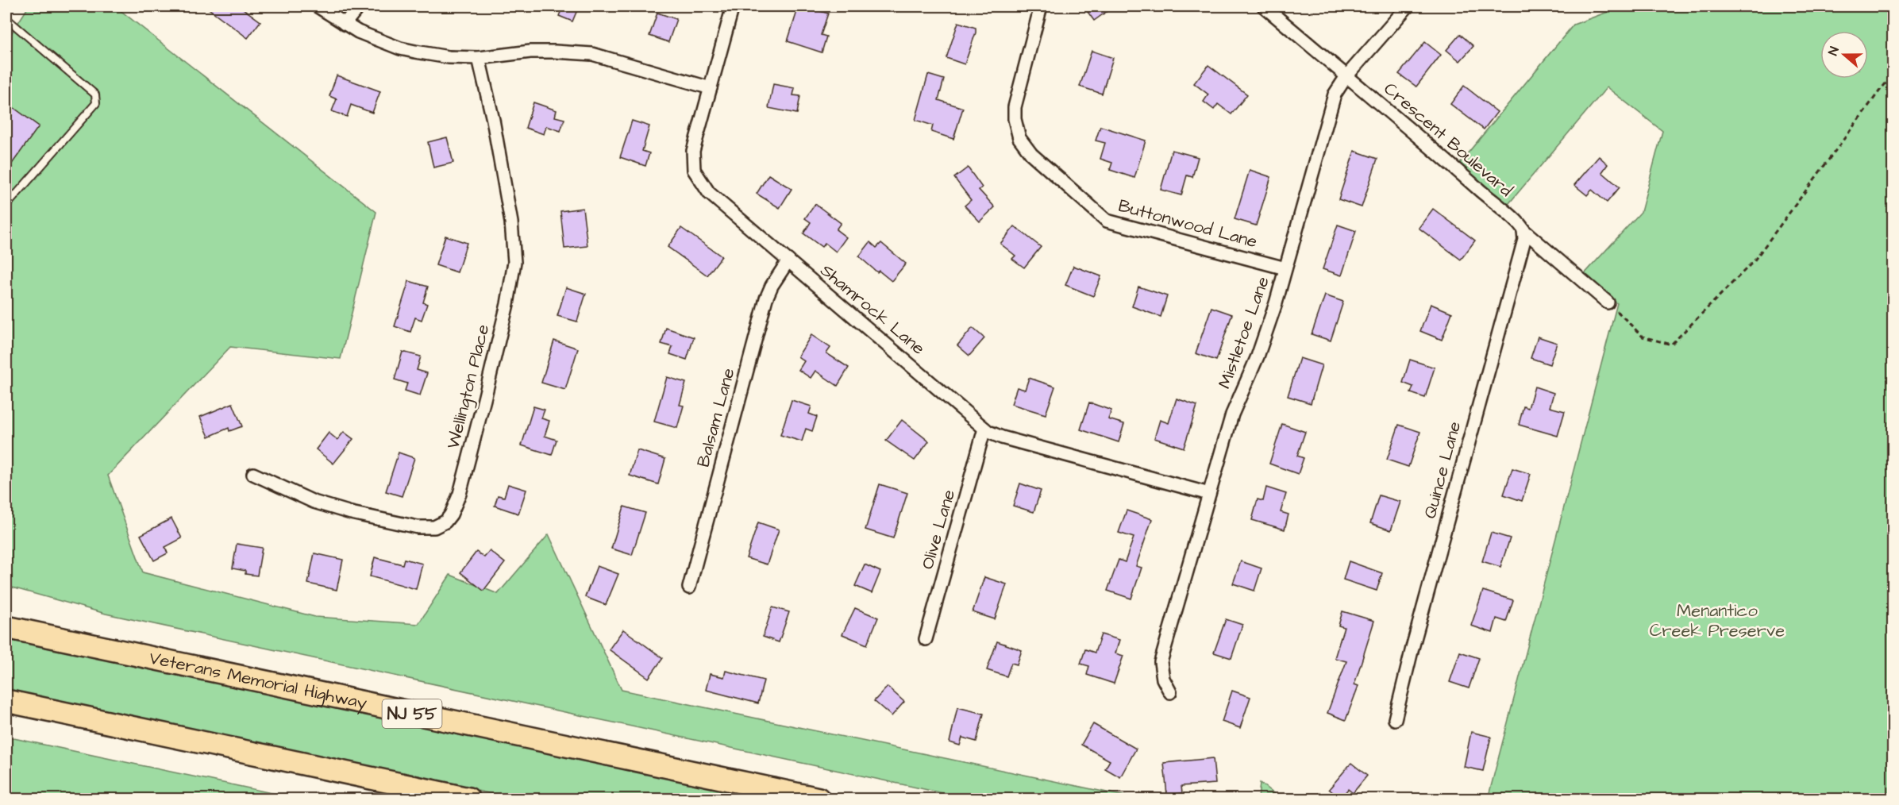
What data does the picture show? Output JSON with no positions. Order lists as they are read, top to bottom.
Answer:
{
  "streets": {
    "highway": ["Veterans Memorial Highway", "NJ 55"],
    "street": [
      "Crescent Boulevard",
      "Buttonwood Lane",
      "Shamrock Lane",
      "Mistletoe Lane",
      "Wellington Place",
      "Balsam Lane",
      "Quince Lane",
      "Olive Lane"
    ]
  },
  "crossings": [
    ["Crescent Boulevard", "Mistletoe Lane"],
    ["Crescent Boulevard", "Quince Lane"],
    ["Buttonwood Lane", "Mistletoe Lane"],
    ["Shamrock Lane", "Mistletoe Lane"],
    ["Shamrock Lane", "Balsam Lane"],
    ["Shamrock Lane", "Olive Lane"]
  ],
  "parks": ["Menantico Creek Preserve"],
  "north": "left"
}
